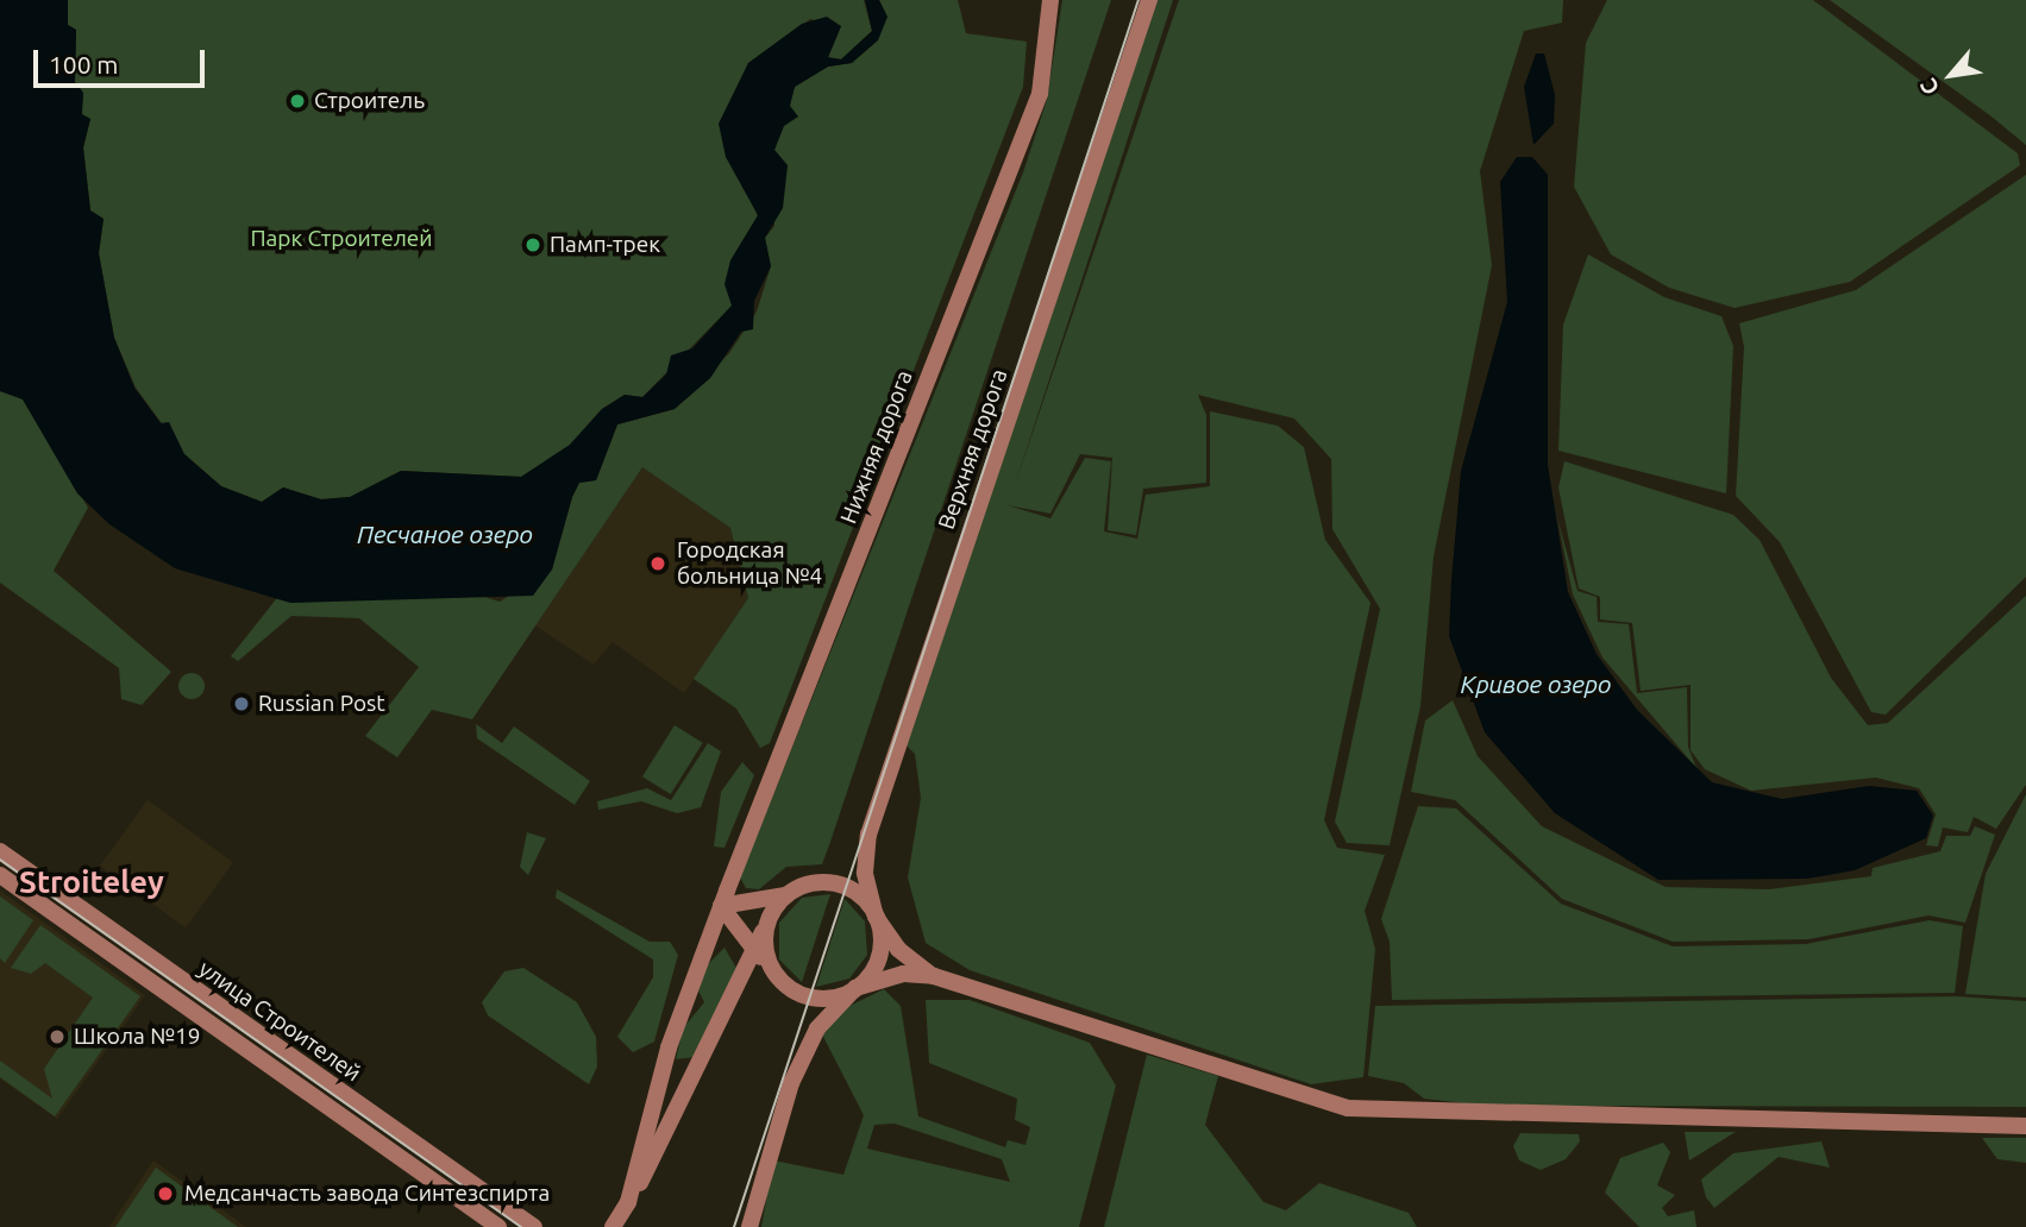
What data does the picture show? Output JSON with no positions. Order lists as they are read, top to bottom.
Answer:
{
  "streets": {
    "main road": ["Нижняя дорога", "Верхняя дорога", "улица Строителей"]
  },
  "districts": ["Stroiteley"],
  "water": ["Песчаное озеро", "Кривое озеро"],
  "parks": ["Парк Строителей"],
  "places": [
    "Строитель",
    "Памп-трек",
    "Городская больница №4",
    "Russian Post",
    "Школа №19",
    "Медсанчасть завода Синтезспирта"
  ],
  "scale_bar": "100 m",
  "north": "bottom left"
}
